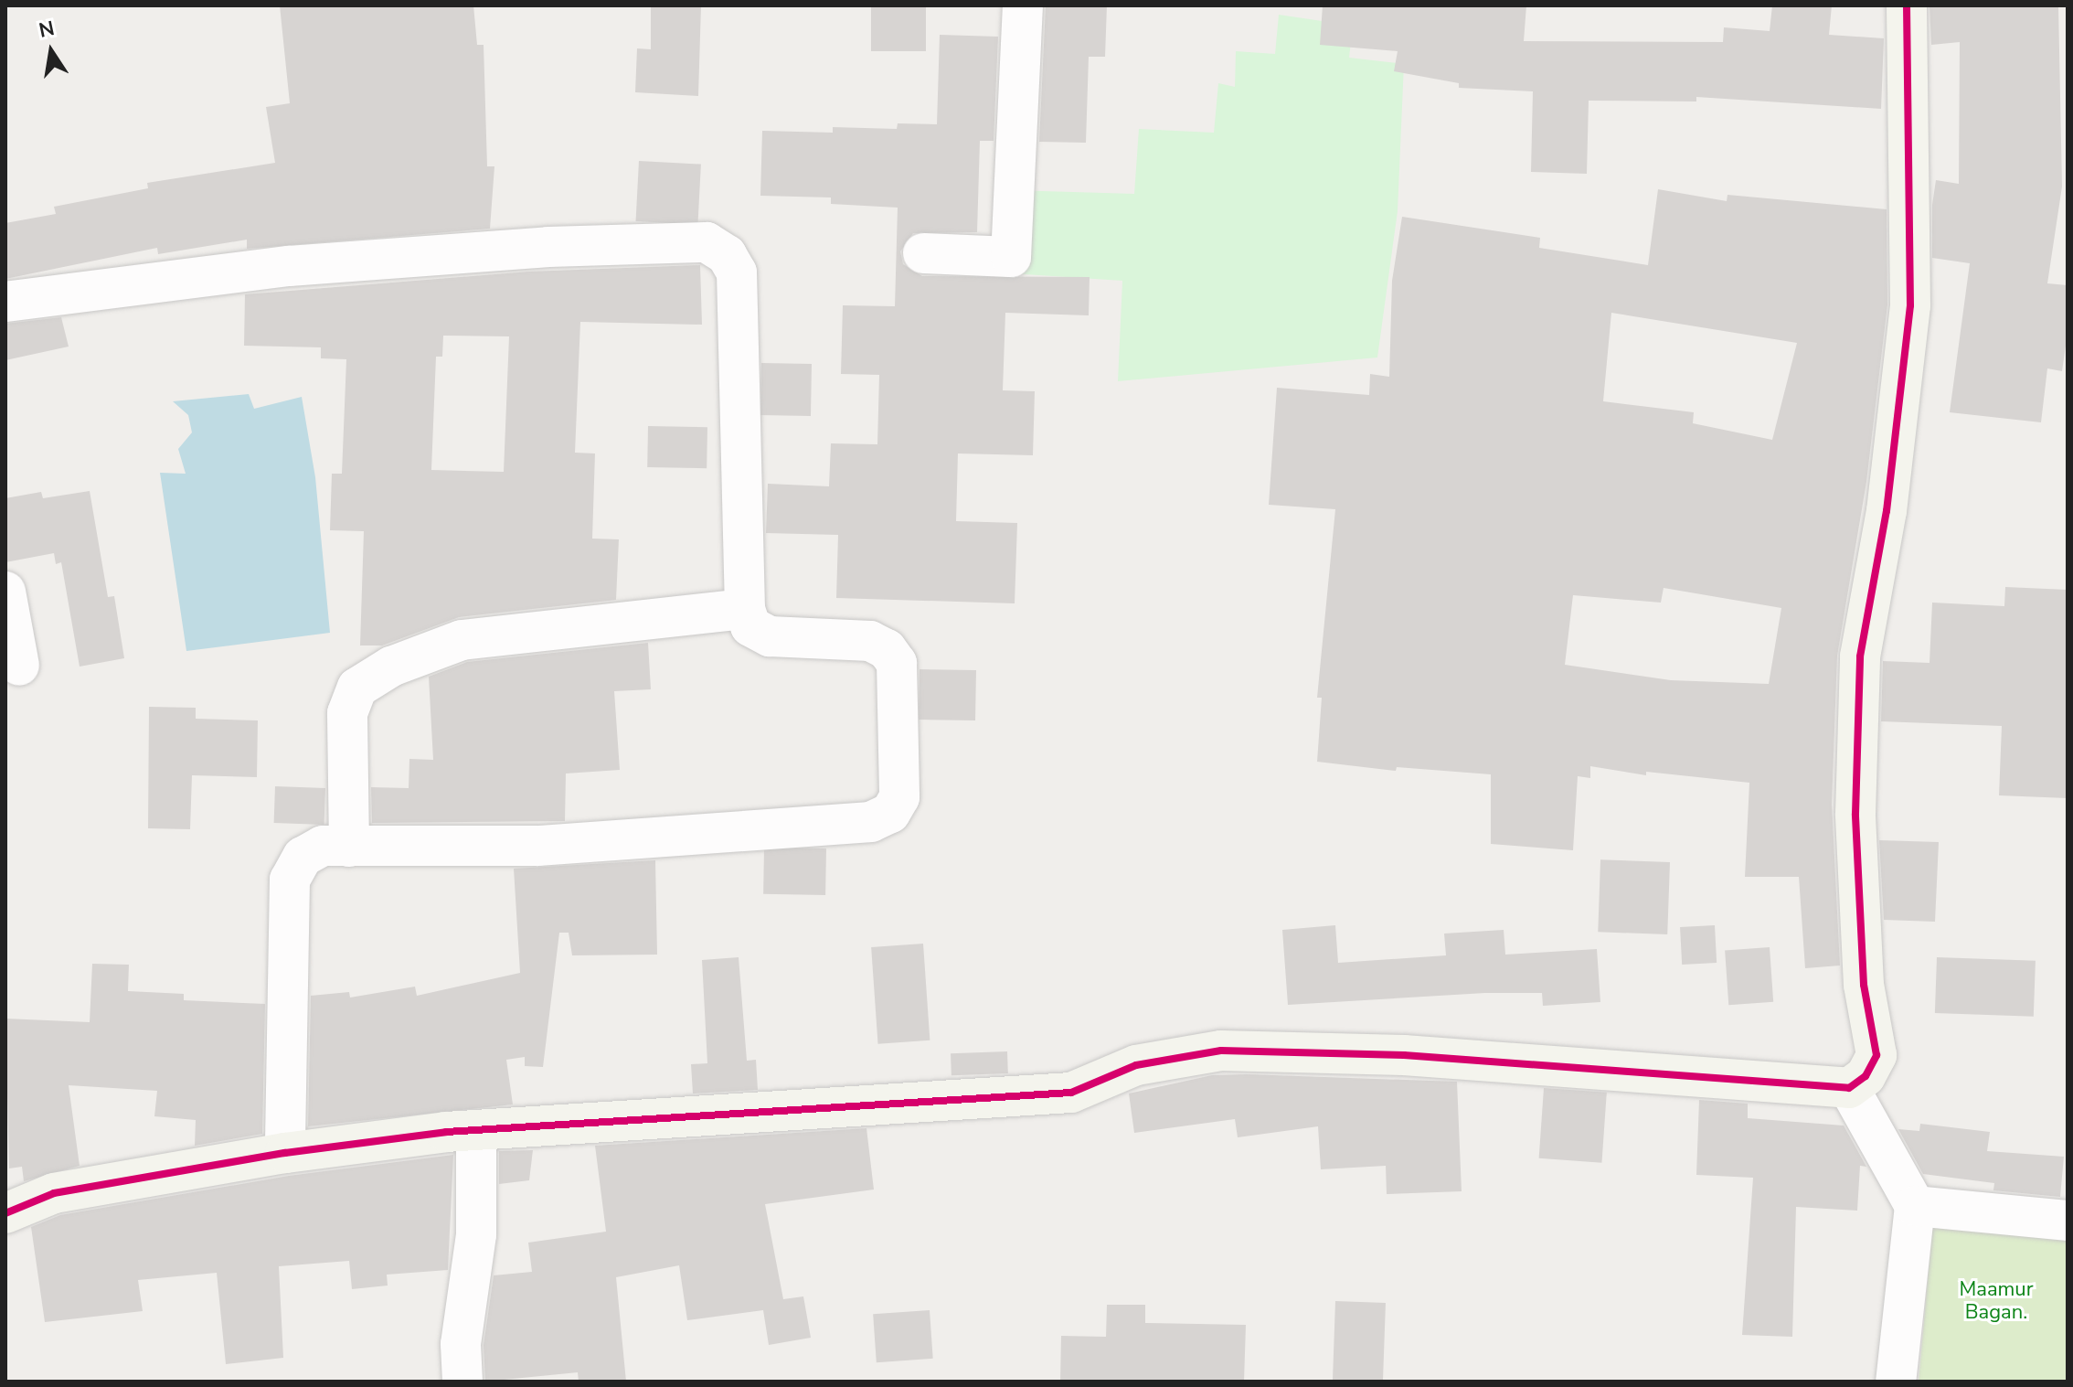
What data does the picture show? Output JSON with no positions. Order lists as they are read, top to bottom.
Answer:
{
  "parks": ["Maamur Bagan."],
  "north": "top"
}
